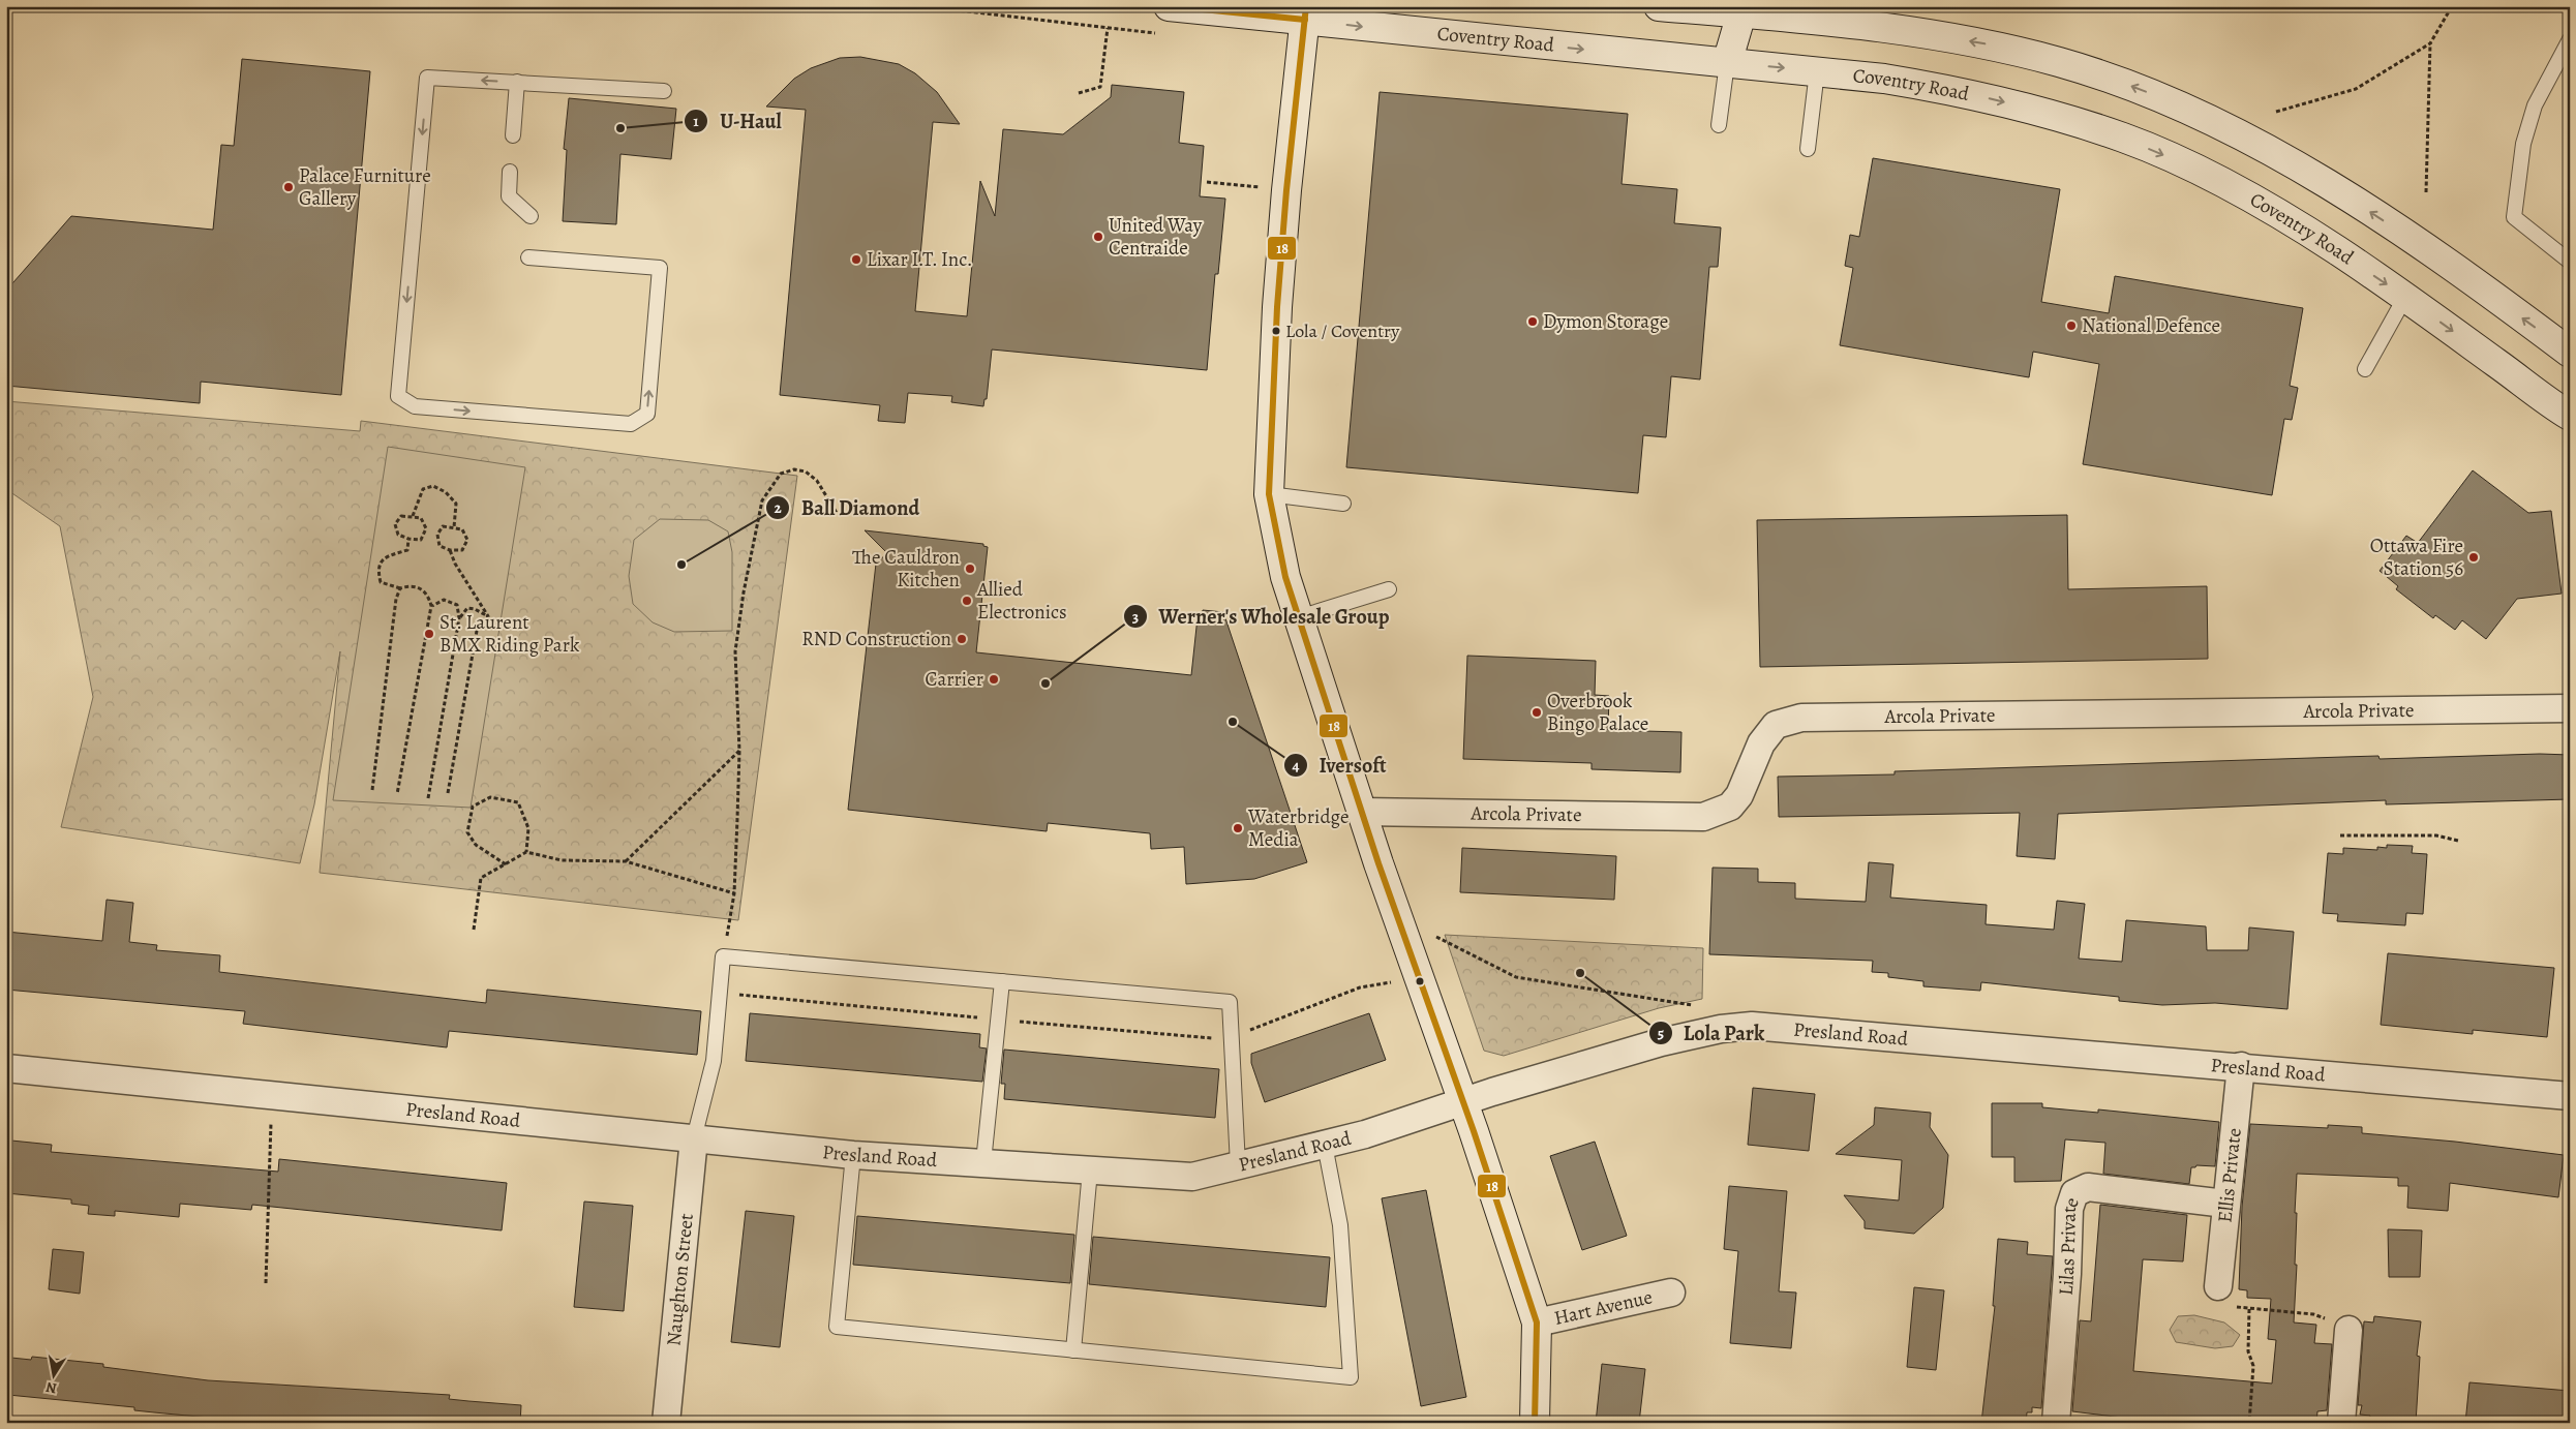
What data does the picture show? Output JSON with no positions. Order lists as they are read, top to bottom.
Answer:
{
  "streets": {
    "main road": ["Coventry Road"],
    "street": [
      "Arcola Private",
      "Presland Road",
      "Ellis Private",
      "Lilas Private",
      "Naughton Street",
      "Hart Avenue"
    ]
  },
  "crossings": [
    ["Presland Road", "Ellis Private"],
    ["Presland Road", "Naughton Street"],
    ["Ellis Private", "Lilas Private"]
  ],
  "places": [
    "U-Haul",
    "Palace Furniture Gallery",
    "United Way Centraide",
    "Lixar I.T. Inc.",
    "Dymon Storage",
    "National Defence",
    "Lola / Coventry",
    "Ottawa Fire Station 56",
    "Ball Diamond",
    "The Cauldron Kitchen",
    "Allied Electronics",
    "St. Laurent BMX Riding Park",
    "RND Construction",
    "Carrier",
    "Werner's Wholesale Group",
    "Overbrook Bingo Palace",
    "Iversoft",
    "Waterbridge Media",
    "Lola Park"
  ],
  "lines": ["transit line 18"],
  "north": "bottom"
}
